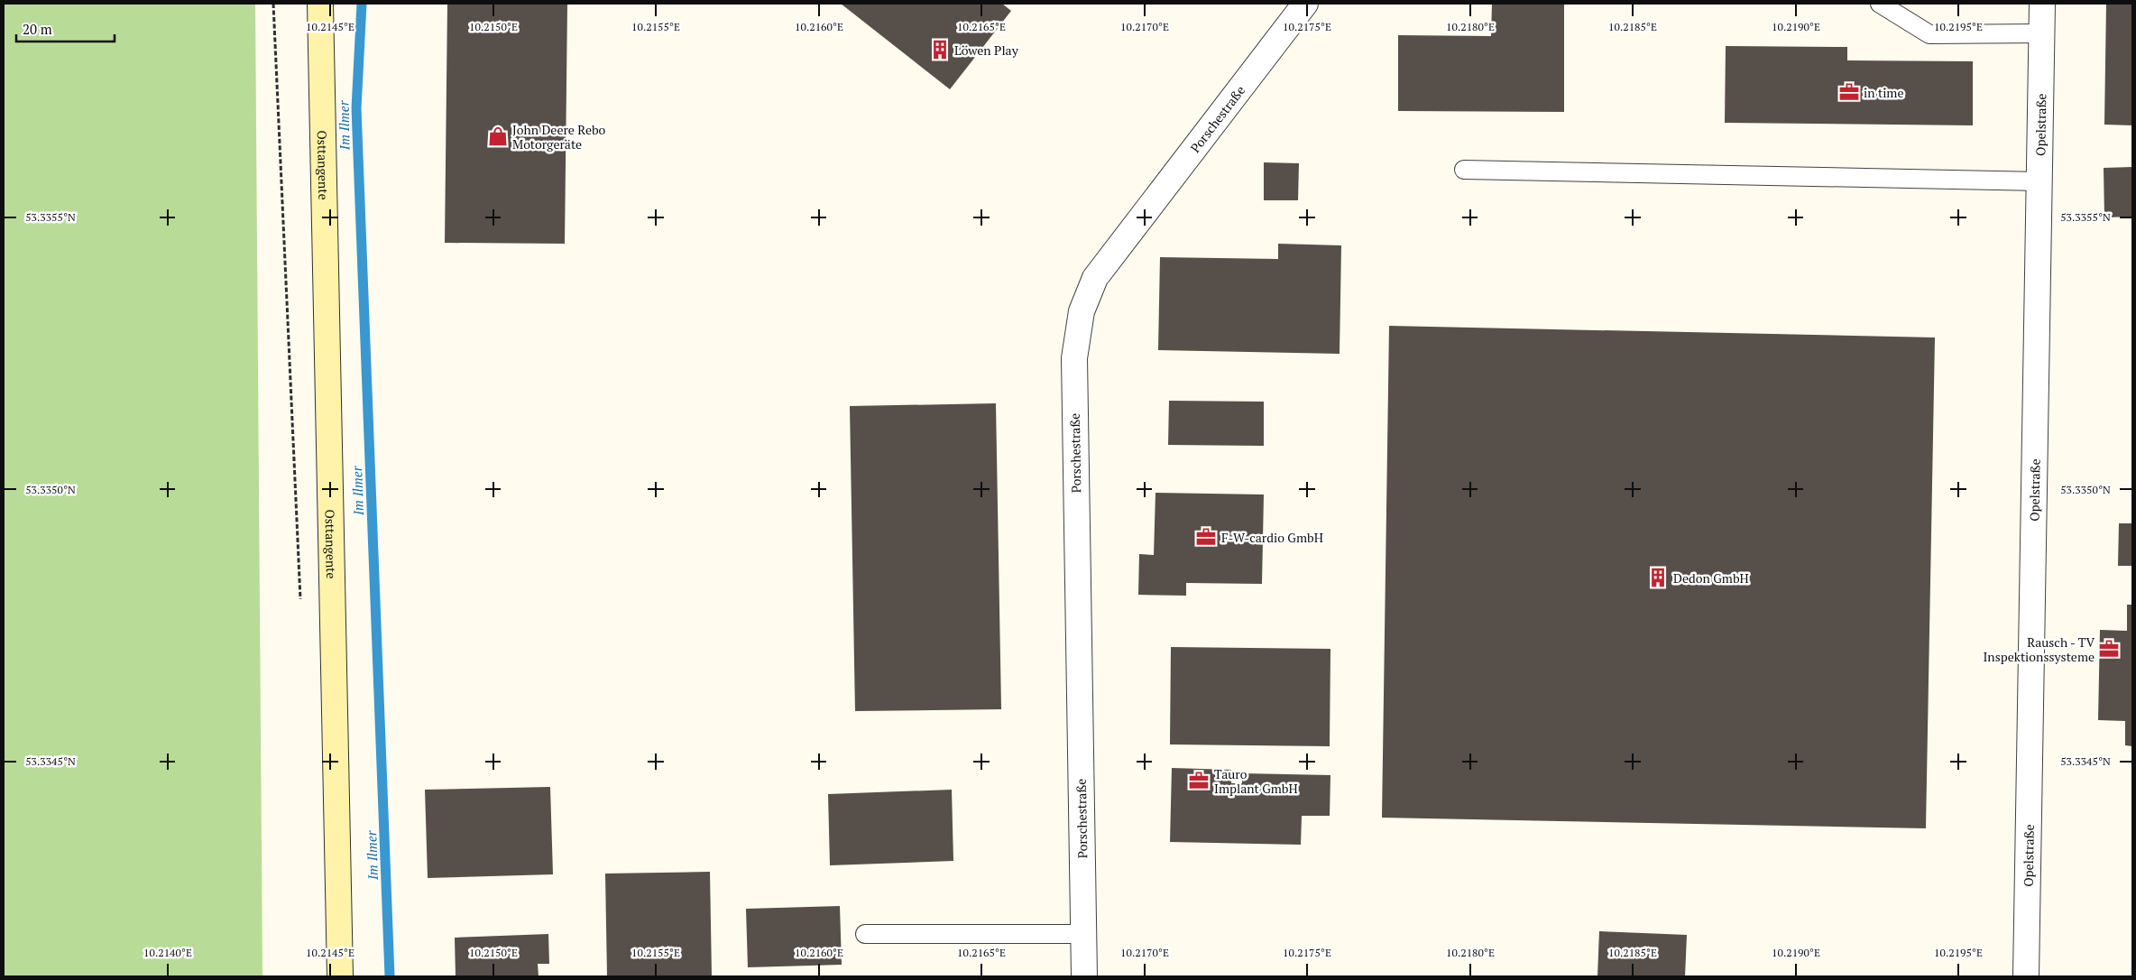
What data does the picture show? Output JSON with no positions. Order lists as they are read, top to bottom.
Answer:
{
  "streets": {
    "street": ["Porschestraße", "Opelstraße", "Osttangente"]
  },
  "water": ["Im Ilmer"],
  "places": {
    "building": ["Löwen Play", "Dedon GmbH"],
    "office": [
      "in time",
      "F-W-cardio GmbH",
      "Rausch - TV Inspektionssysteme",
      "Tauro Implant GmbH"
    ],
    "shop": ["John Deere Rebo Motorgeräte"]
  },
  "scale_bar": "20 m",
  "coordinates": [
    "10.2145°E",
    "10.2150°E",
    "10.2155°E",
    "10.2160°E",
    "10.2165°E",
    "10.2170°E",
    "10.2175°E",
    "10.2180°E",
    "10.2185°E",
    "10.2190°E",
    "10.2195°E",
    "53.3355°N",
    "53.3350°N",
    "53.3345°N",
    "10.2140°E"
  ]
}
